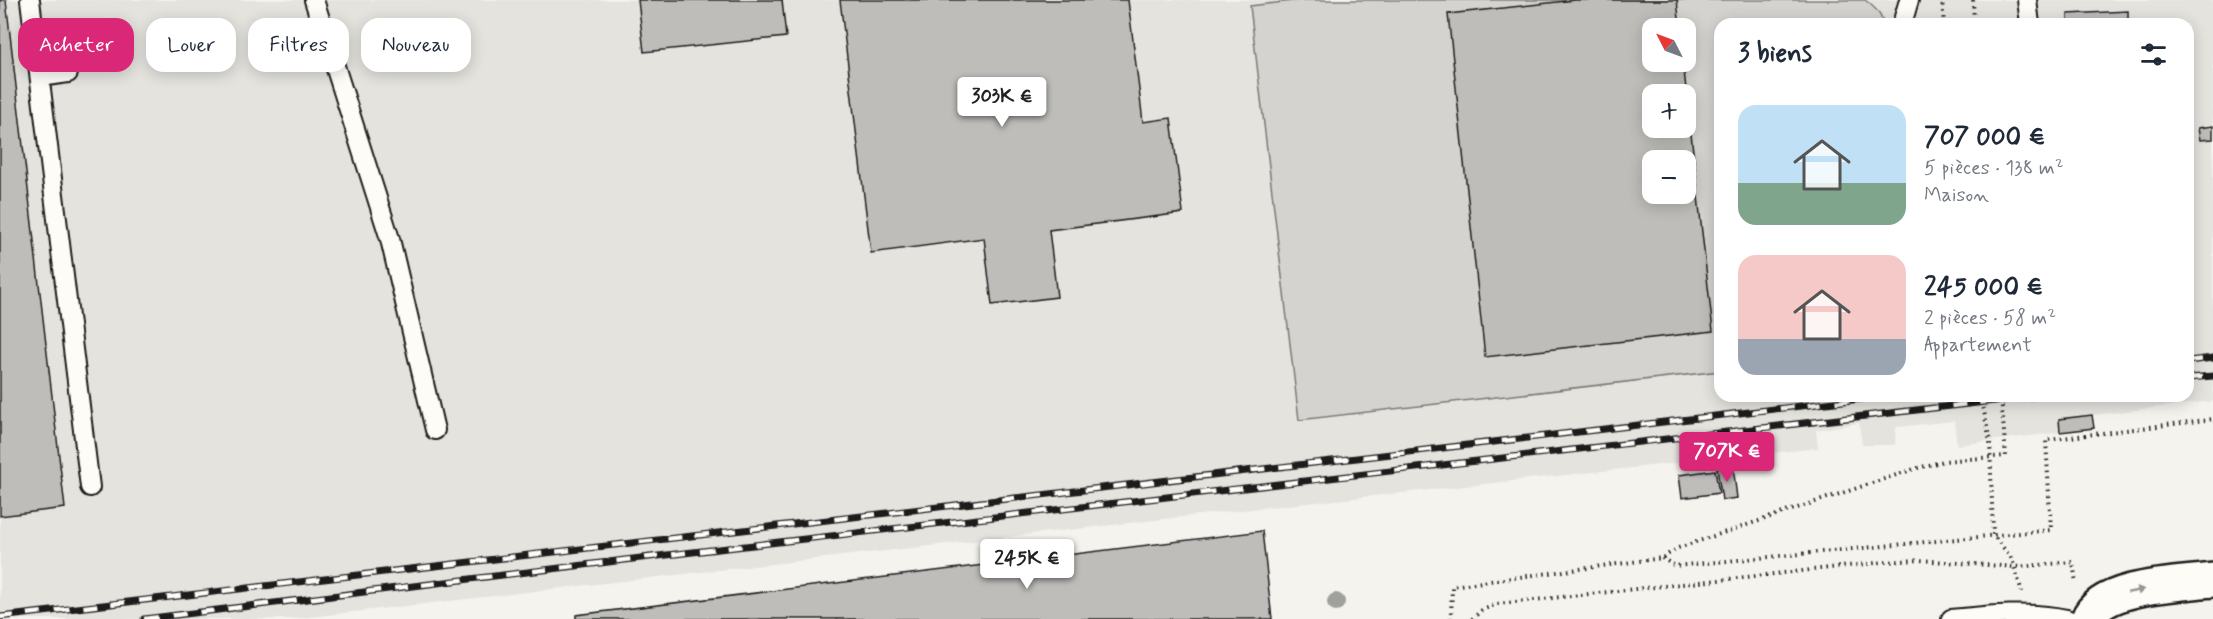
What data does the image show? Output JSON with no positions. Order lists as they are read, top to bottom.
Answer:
{
  "north": "top left",
  "page": {
    "map_buttons": ["+", "−"],
    "chip": [
      "Acheter",
      "Louer",
      "Filtres",
      "Nouveau"
    ],
    "heading": "3 biens",
    "price": ["303K €", "707K €", "245K €"],
    "list": [
      {
        "name": "707 000 €",
        "note": "5 pièces · 138 m² · Maison"
      },
      {
        "name": "245 000 €",
        "note": "2 pièces · 58 m² · Appartement"
      }
    ]
  }
}
